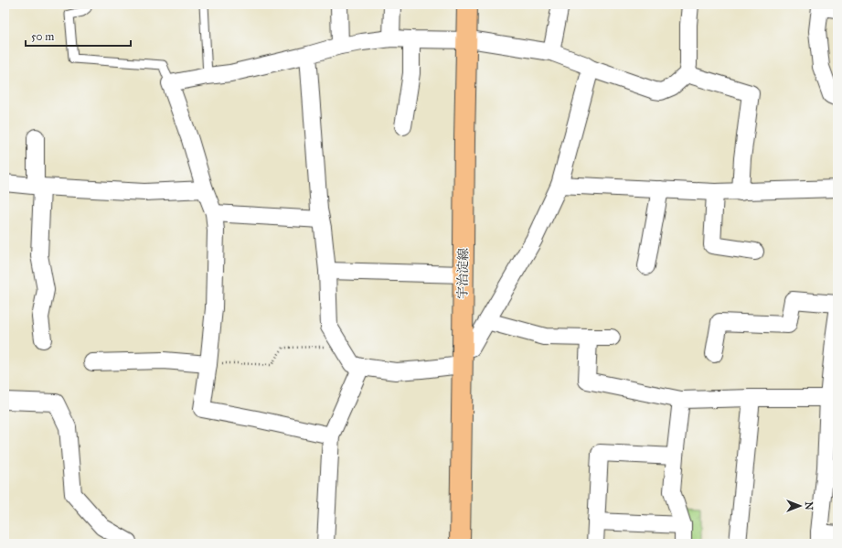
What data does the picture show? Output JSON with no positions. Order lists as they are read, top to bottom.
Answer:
{
  "streets": {
    "main road": ["宇治淀線"]
  },
  "scale_bar": "50 m",
  "north": "right"
}
